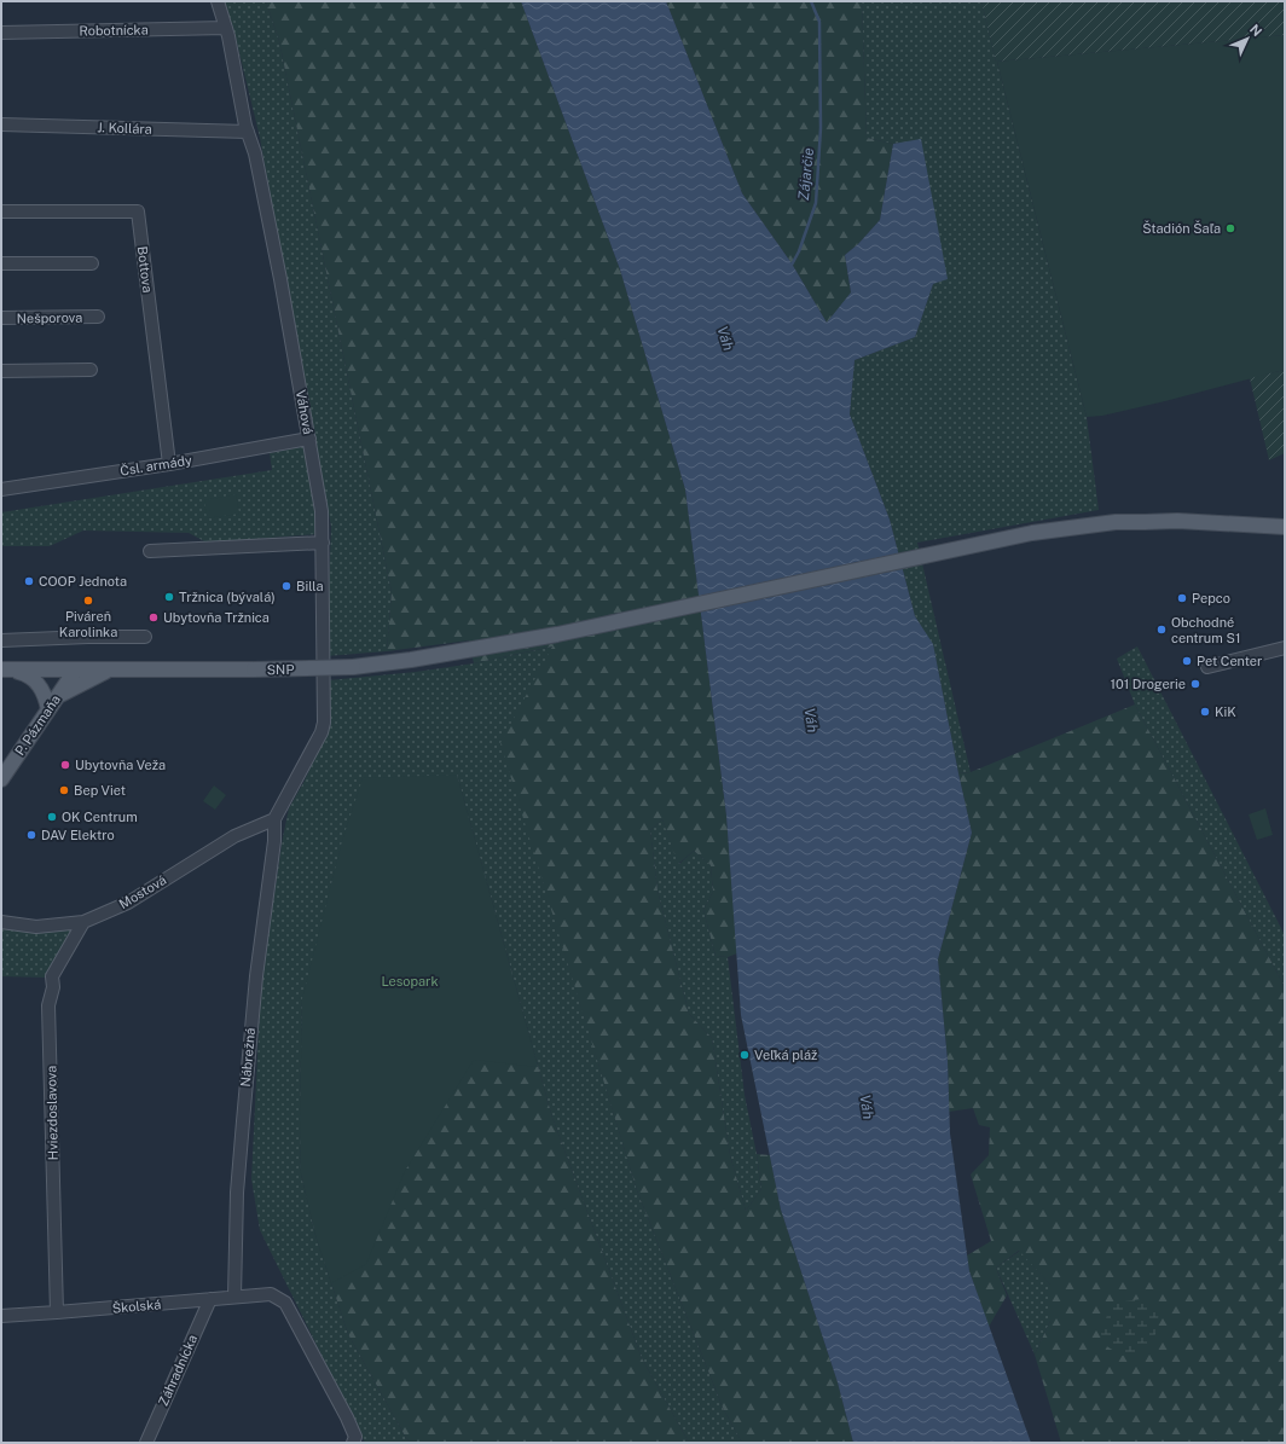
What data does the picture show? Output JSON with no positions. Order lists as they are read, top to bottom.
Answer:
{
  "streets": {
    "main road": ["SNP", "P. Pázmaňa"],
    "street": [
      "Robotnícka",
      "J. Kollára",
      "Bottova",
      "Nešporova",
      "Váhová",
      "Čsl. armády",
      "Mostová",
      "Nábrežná",
      "Hviezdoslavova",
      "Školská",
      "Záhradnícka"
    ]
  },
  "crossings": [
    ["Robotnícka", "Váhová"],
    ["J. Kollára", "Váhová"],
    ["Bottova", "Čsl. armády"],
    ["Váhová", "Čsl. armády"],
    ["Váhová", "Mostová"],
    ["Váhová", "Nábrežná"],
    ["SNP", "P. Pázmaňa"],
    ["Mostová", "Nábrežná"],
    ["Mostová", "Hviezdoslavova"],
    ["Nábrežná", "Školská"],
    ["Hviezdoslavova", "Školská"],
    ["Školská", "Záhradnícka"]
  ],
  "water": ["Zájarčie", "Váh"],
  "parks": ["Lesopark"],
  "places": [
    "Štadión Šaľa",
    "COOP Jednota",
    "Billa",
    "Tržnica (bývalá)",
    "Pepco",
    "Piváreň Karolinka",
    "Ubytovňa Tržnica",
    "Obchodné centrum S1",
    "Pet Center",
    "101 Drogerie",
    "KiK",
    "Ubytovňa Veža",
    "Bep Viet",
    "OK Centrum",
    "DAV Elektro",
    "Veľká pláž"
  ],
  "north": "top right"
}
